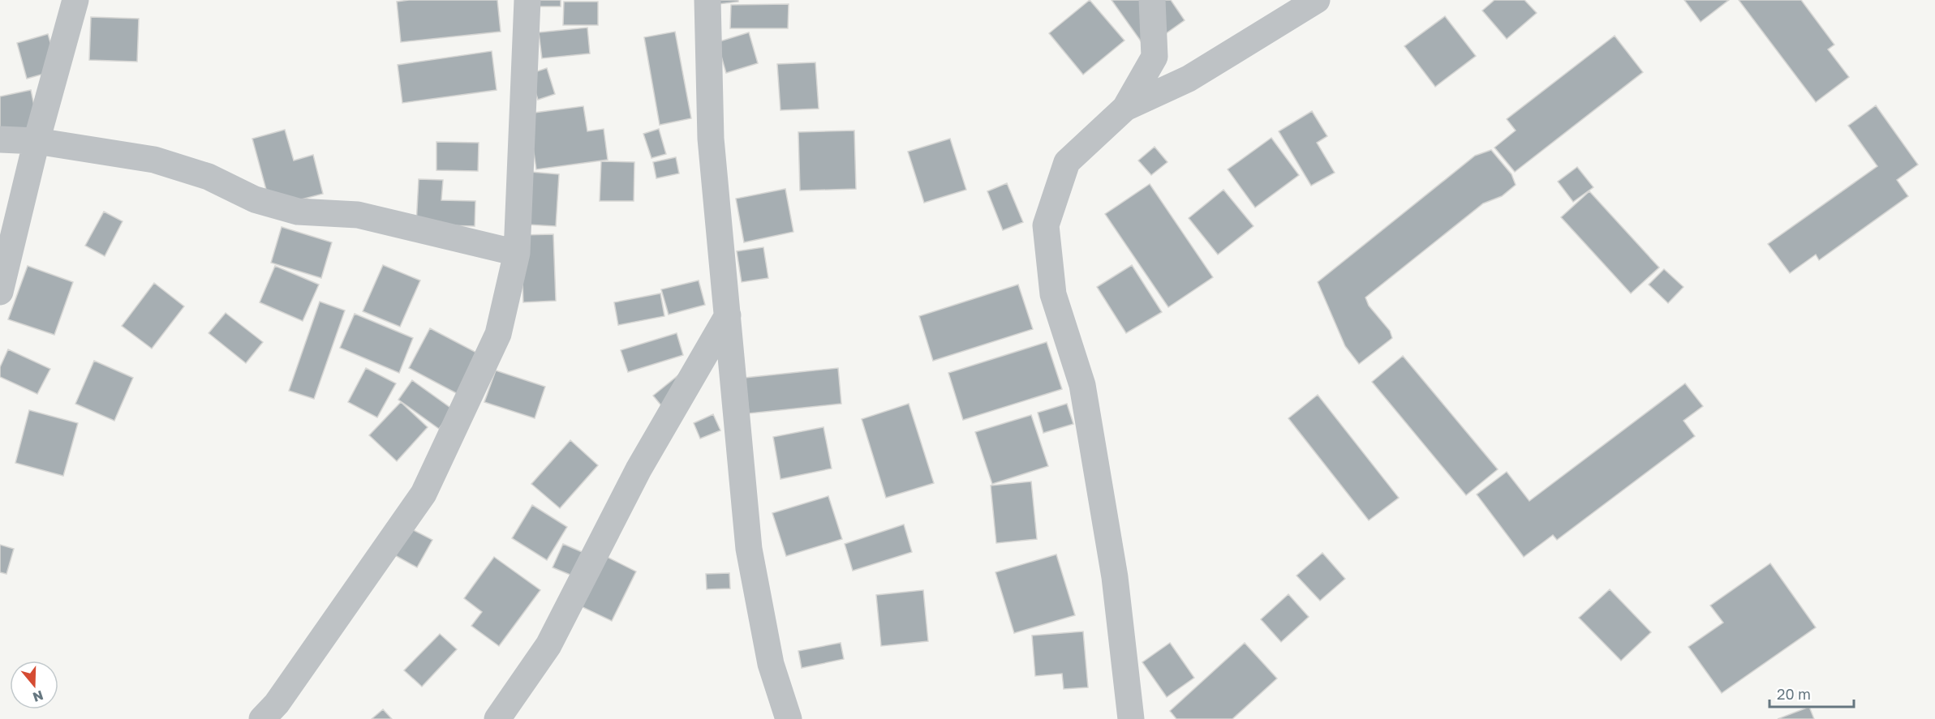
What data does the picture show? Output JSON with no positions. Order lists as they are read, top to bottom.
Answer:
{
  "scale_bar": "20 m",
  "north": "bottom"
}
